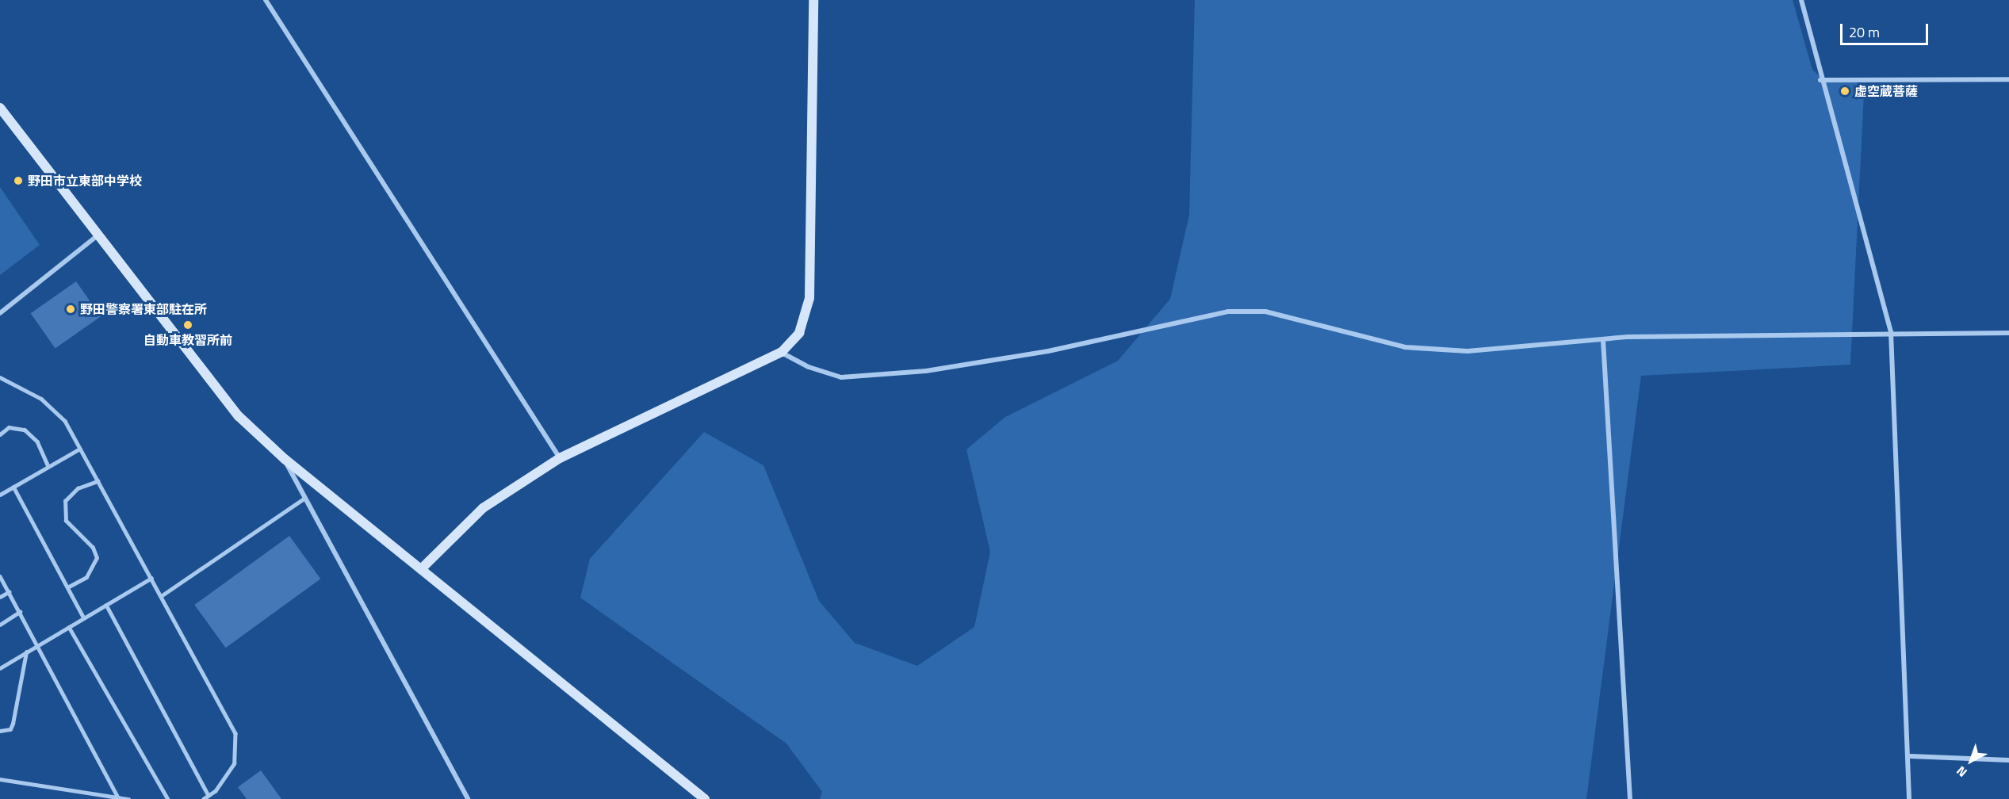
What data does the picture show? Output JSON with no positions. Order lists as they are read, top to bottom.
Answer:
{
  "places": [
    "虚空蔵菩薩",
    "野田市立東部中学校",
    "野田警察署東部駐在所",
    "自動車教習所前"
  ],
  "scale_bar": "20 m",
  "north": "bottom left"
}
